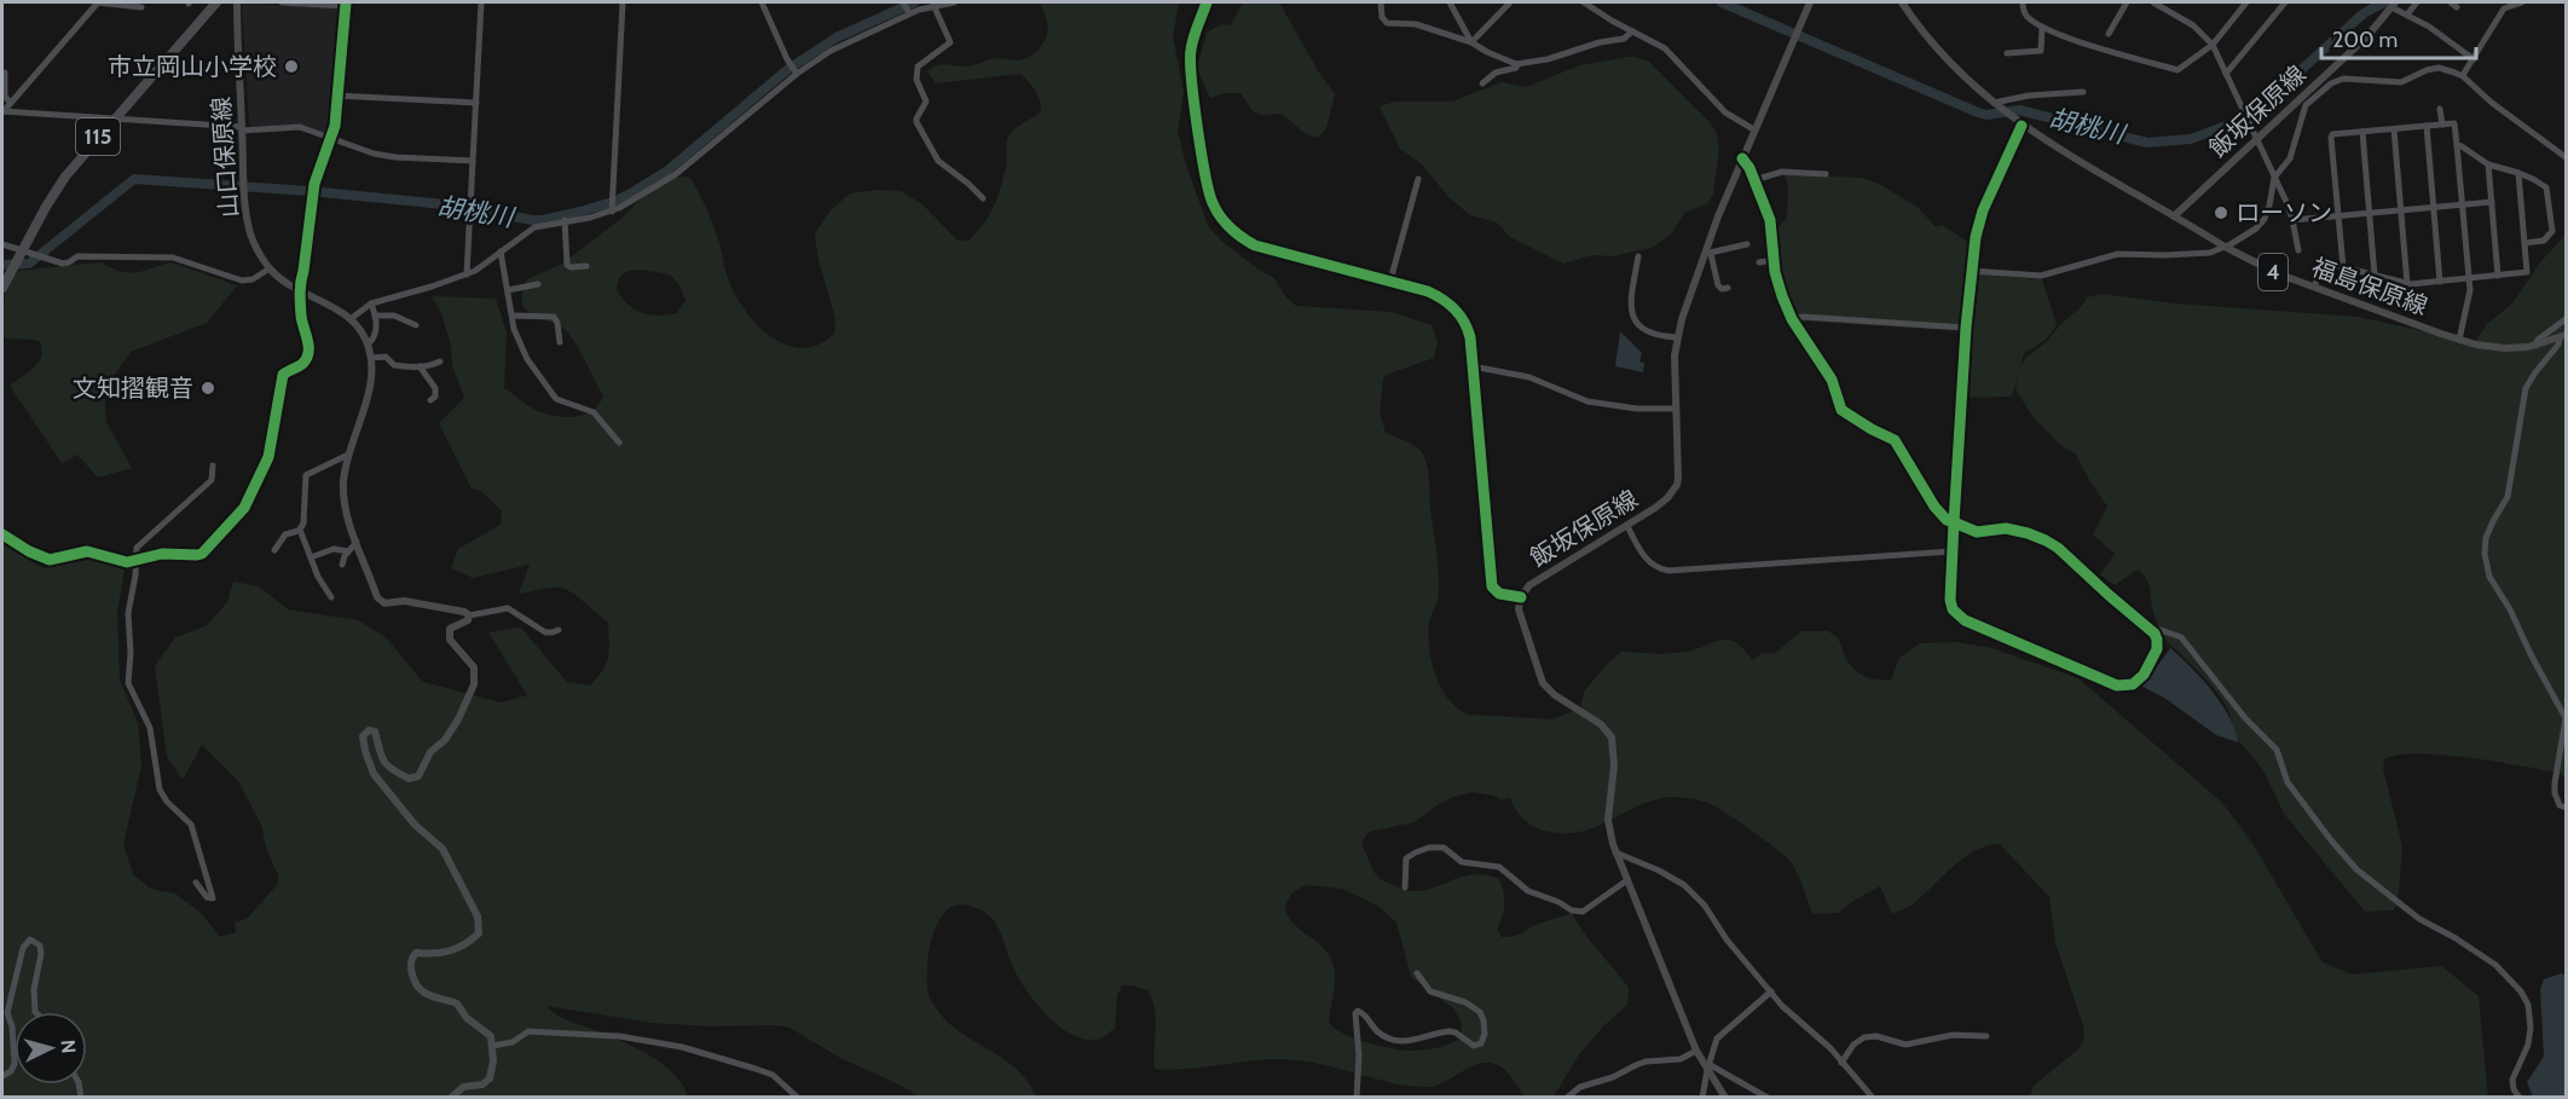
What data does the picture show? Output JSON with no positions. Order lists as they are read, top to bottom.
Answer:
{
  "streets": {
    "highway": ["115"],
    "main road": [
      "飯坂保原線",
      "山口保原線",
      "4",
      "福島保原線"
    ]
  },
  "crossings": [
    ["飯坂保原線", "福島保原線"]
  ],
  "water": ["胡桃川"],
  "places": ["市立岡山小学校", "ローソン", "文知摺観音"],
  "scale_bar": "200 m",
  "north": "right"
}
